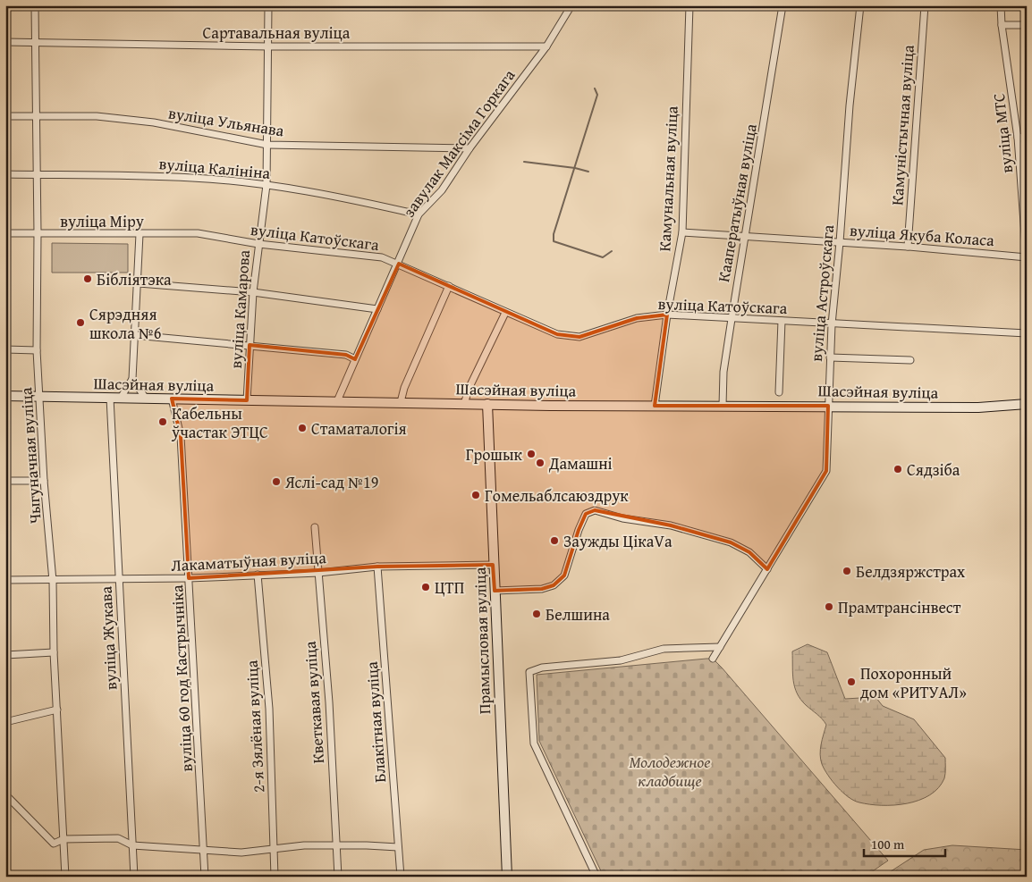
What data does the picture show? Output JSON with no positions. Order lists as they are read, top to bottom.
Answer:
{
  "streets": {
    "main road": ["Шасэйная вуліца", "Прамысловая вуліца"],
    "street": [
      "Сартавальная вуліца",
      "вуліца Ульянава",
      "Камуністычная вуліца",
      "вуліца МТС",
      "завулак Максіма Горкага",
      "вуліца Калініна",
      "Камунальная вуліца",
      "Кааператыўная вуліца",
      "вуліца Міру",
      "вуліца Якуба Коласа",
      "вуліца Катоўскага",
      "вуліца Астроўскага",
      "вуліца Камарова",
      "Чыгуначная вуліца",
      "Лакаматыўная вуліца",
      "вуліца Жукава",
      "вуліца 60 год Кастрычніка",
      "Кветкавая вуліца",
      "Блакітная вуліца",
      "2-я Зялёная вуліца"
    ]
  },
  "crossings": [
    ["Сартавальная вуліца", "завулак Максіма Горкага"],
    ["Сартавальная вуліца", "вуліца Камарова"],
    ["Сартавальная вуліца", "Чыгуначная вуліца"],
    ["вуліца Ульянава", "завулак Максіма Горкага"],
    ["вуліца Ульянава", "вуліца Камарова"],
    ["вуліца Ульянава", "Чыгуначная вуліца"],
    ["Камуністычная вуліца", "вуліца Якуба Коласа"],
    ["вуліца МТС", "вуліца Якуба Коласа"],
    ["завулак Максіма Горкага", "вуліца Калініна"],
    ["завулак Максіма Горкага", "вуліца Катоўскага"],
    ["завулак Максіма Горкага", "Шасэйная вуліца"],
    ["вуліца Калініна", "вуліца Камарова"],
    ["вуліца Калініна", "Чыгуначная вуліца"],
    ["Камунальная вуліца", "вуліца Якуба Коласа"],
    ["Камунальная вуліца", "вуліца Катоўскага"],
    ["Камунальная вуліца", "Шасэйная вуліца"],
    ["Кааператыўная вуліца", "вуліца Якуба Коласа"],
    ["Кааператыўная вуліца", "вуліца Катоўскага"],
    ["Кааператыўная вуліца", "Шасэйная вуліца"],
    ["вуліца Міру", "вуліца Катоўскага"],
    ["вуліца Міру", "Чыгуначная вуліца"],
    ["вуліца Якуба Коласа", "вуліца Астроўскага"],
    ["вуліца Катоўскага", "вуліца Астроўскага"],
    ["вуліца Катоўскага", "вуліца Камарова"],
    ["вуліца Астроўскага", "Шасэйная вуліца"],
    ["вуліца Камарова", "Шасэйная вуліца"],
    ["Шасэйная вуліца", "Чыгуначная вуліца"],
    ["Шасэйная вуліца", "вуліца Жукава"],
    ["Шасэйная вуліца", "Прамысловая вуліца"],
    ["Шасэйная вуліца", "вуліца 60 год Кастрычніка"],
    ["Чыгуначная вуліца", "Лакаматыўная вуліца"],
    ["Лакаматыўная вуліца", "вуліца Жукава"],
    ["Лакаматыўная вуліца", "Прамысловая вуліца"],
    ["Лакаматыўная вуліца", "вуліца 60 год Кастрычніка"],
    ["Лакаматыўная вуліца", "Кветкавая вуліца"],
    ["Лакаматыўная вуліца", "Блакітная вуліца"],
    ["Лакаматыўная вуліца", "2-я Зялёная вуліца"]
  ],
  "parks": ["Молодежное кладбище"],
  "places": [
    "Бібліятэка",
    "Сярэдняя школа №6",
    "Кабельны ўчастак ЭТЦС",
    "Стаматалогія",
    "Грошык",
    "Дамашні",
    "Сядзіба",
    "Яслі-сад №19",
    "Гомельаблсаюздрук",
    "Заужды ЦікаVа",
    "Белдзяржстрах",
    "ЦТП",
    "Прамтрансінвест",
    "Белшина",
    "Похоронный дом «РИТУАЛ»"
  ],
  "scale_bar": "100 m"
}
